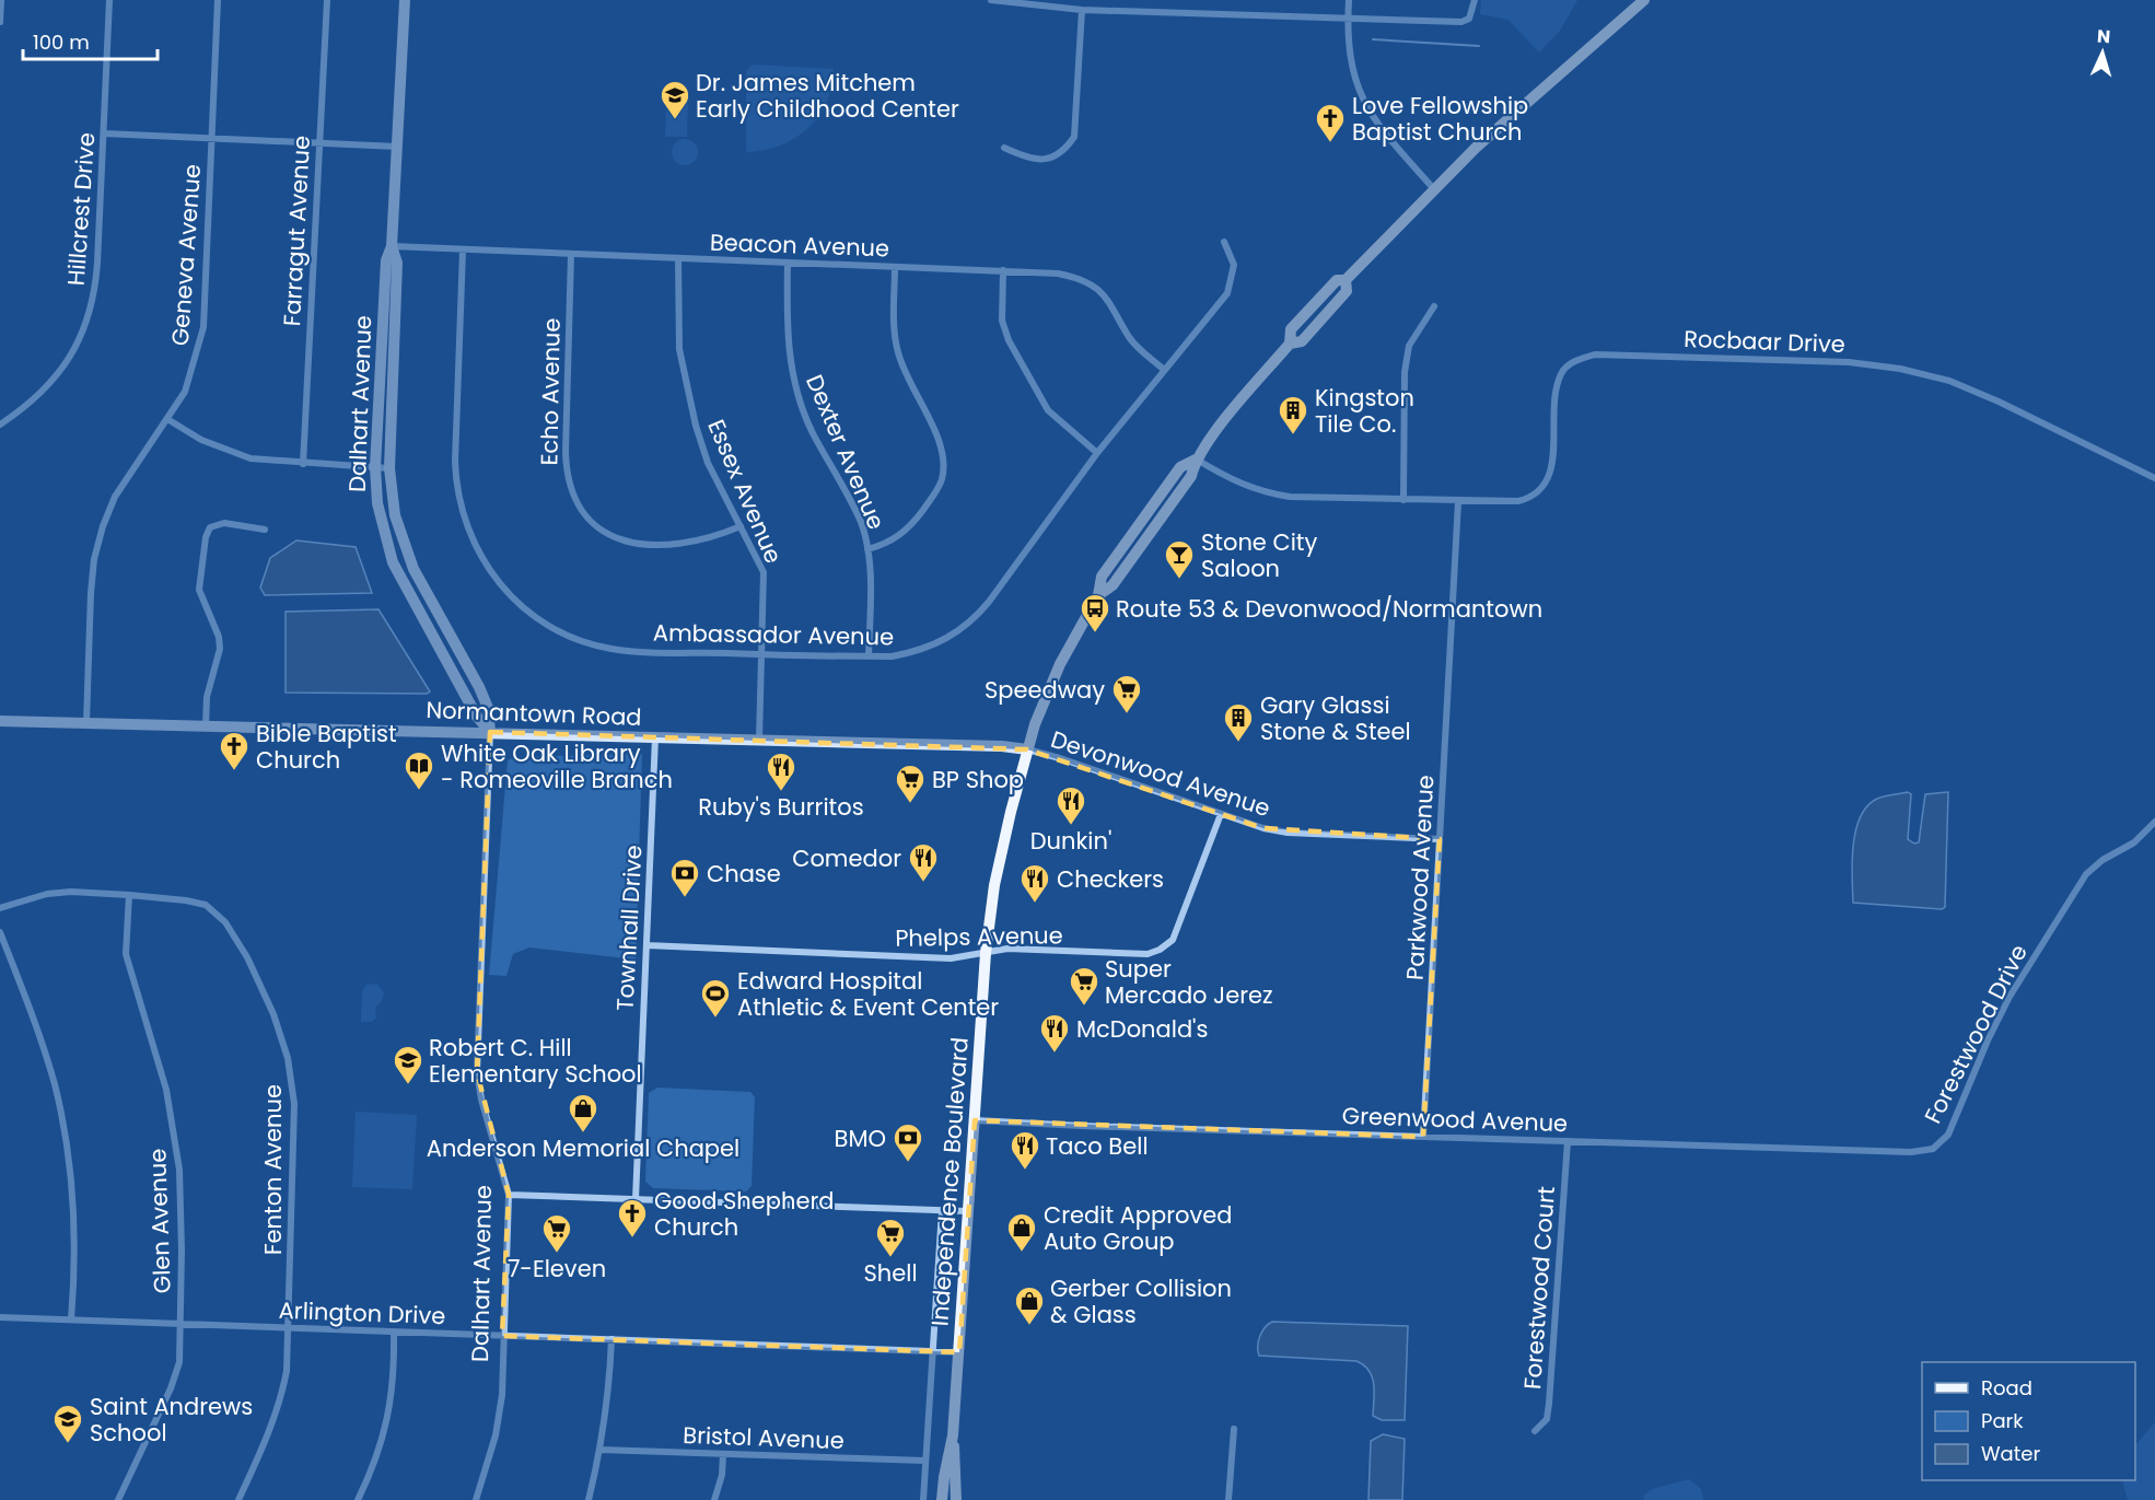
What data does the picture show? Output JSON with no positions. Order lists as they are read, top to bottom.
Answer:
{
  "streets": {
    "main road": ["Dalhart Avenue", "Normantown Road", "Independence Boulevard"],
    "street": [
      "Hillcrest Drive",
      "Farragut Avenue",
      "Beacon Avenue",
      "Geneva Avenue",
      "Rocbaar Drive",
      "Echo Avenue",
      "Dexter Avenue",
      "Essex Avenue",
      "Ambassador Avenue",
      "Devonwood Avenue",
      "Parkwood Avenue",
      "Townhall Drive",
      "Phelps Avenue",
      "Forestwood Drive",
      "Greenwood Avenue",
      "Fenton Avenue",
      "Glen Avenue",
      "Forestwood Court",
      "Arlington Drive",
      "Bristol Avenue"
    ]
  },
  "crossings": [
    ["Beacon Avenue", "Echo Avenue"],
    ["Beacon Avenue", "Dalhart Avenue"],
    ["Beacon Avenue", "Dexter Avenue"],
    ["Beacon Avenue", "Essex Avenue"],
    ["Beacon Avenue", "Ambassador Avenue"],
    ["Geneva Avenue", "Normantown Road"],
    ["Rocbaar Drive", "Parkwood Avenue"],
    ["Echo Avenue", "Essex Avenue"],
    ["Dalhart Avenue", "Normantown Road"],
    ["Dalhart Avenue", "Arlington Drive"],
    ["Dexter Avenue", "Ambassador Avenue"],
    ["Essex Avenue", "Ambassador Avenue"],
    ["Essex Avenue", "Normantown Road"],
    ["Normantown Road", "Devonwood Avenue"],
    ["Normantown Road", "Townhall Drive"],
    ["Normantown Road", "Independence Boulevard"],
    ["Devonwood Avenue", "Parkwood Avenue"],
    ["Devonwood Avenue", "Phelps Avenue"],
    ["Devonwood Avenue", "Independence Boulevard"],
    ["Parkwood Avenue", "Greenwood Avenue"],
    ["Townhall Drive", "Phelps Avenue"],
    ["Phelps Avenue", "Independence Boulevard"],
    ["Forestwood Drive", "Greenwood Avenue"],
    ["Greenwood Avenue", "Independence Boulevard"],
    ["Greenwood Avenue", "Forestwood Court"],
    ["Fenton Avenue", "Glen Avenue"],
    ["Fenton Avenue", "Arlington Drive"],
    ["Independence Boulevard", "Arlington Drive"],
    ["Glen Avenue", "Arlington Drive"]
  ],
  "places": {
    "school or university": ["Dr. James Mitchem Early Childhood Center", "Robert C. Hill Elementary School", "Saint Andrews School"],
    "church": ["Love Fellowship Baptist Church", "Bible Baptist Church", "Good Shepherd Church"],
    "building": ["Kingston Tile Co.", "Gary Glassi Stone & Steel"],
    "bar": ["Stone City Saloon"],
    "bus stop": ["Route 53 & Devonwood/Normantown"],
    "supermarket": [
      "Speedway",
      "BP Shop",
      "Super Mercado Jerez",
      "7-Eleven",
      "Shell"
    ],
    "library": ["White Oak Library - Romeoville Branch"],
    "restaurant": [
      "Ruby's Burritos",
      "Dunkin'",
      "Comedor",
      "Checkers",
      "McDonald's",
      "Taco Bell"
    ],
    "bank": ["Chase", "BMO"],
    "sports": ["Edward Hospital Athletic & Event Center"],
    "shop": ["Anderson Memorial Chapel", "Credit Approved Auto Group", "Gerber Collision & Glass"]
  },
  "legend": ["Road", "Park", "Water"],
  "scale_bar": "100 m",
  "north": "top"
}
